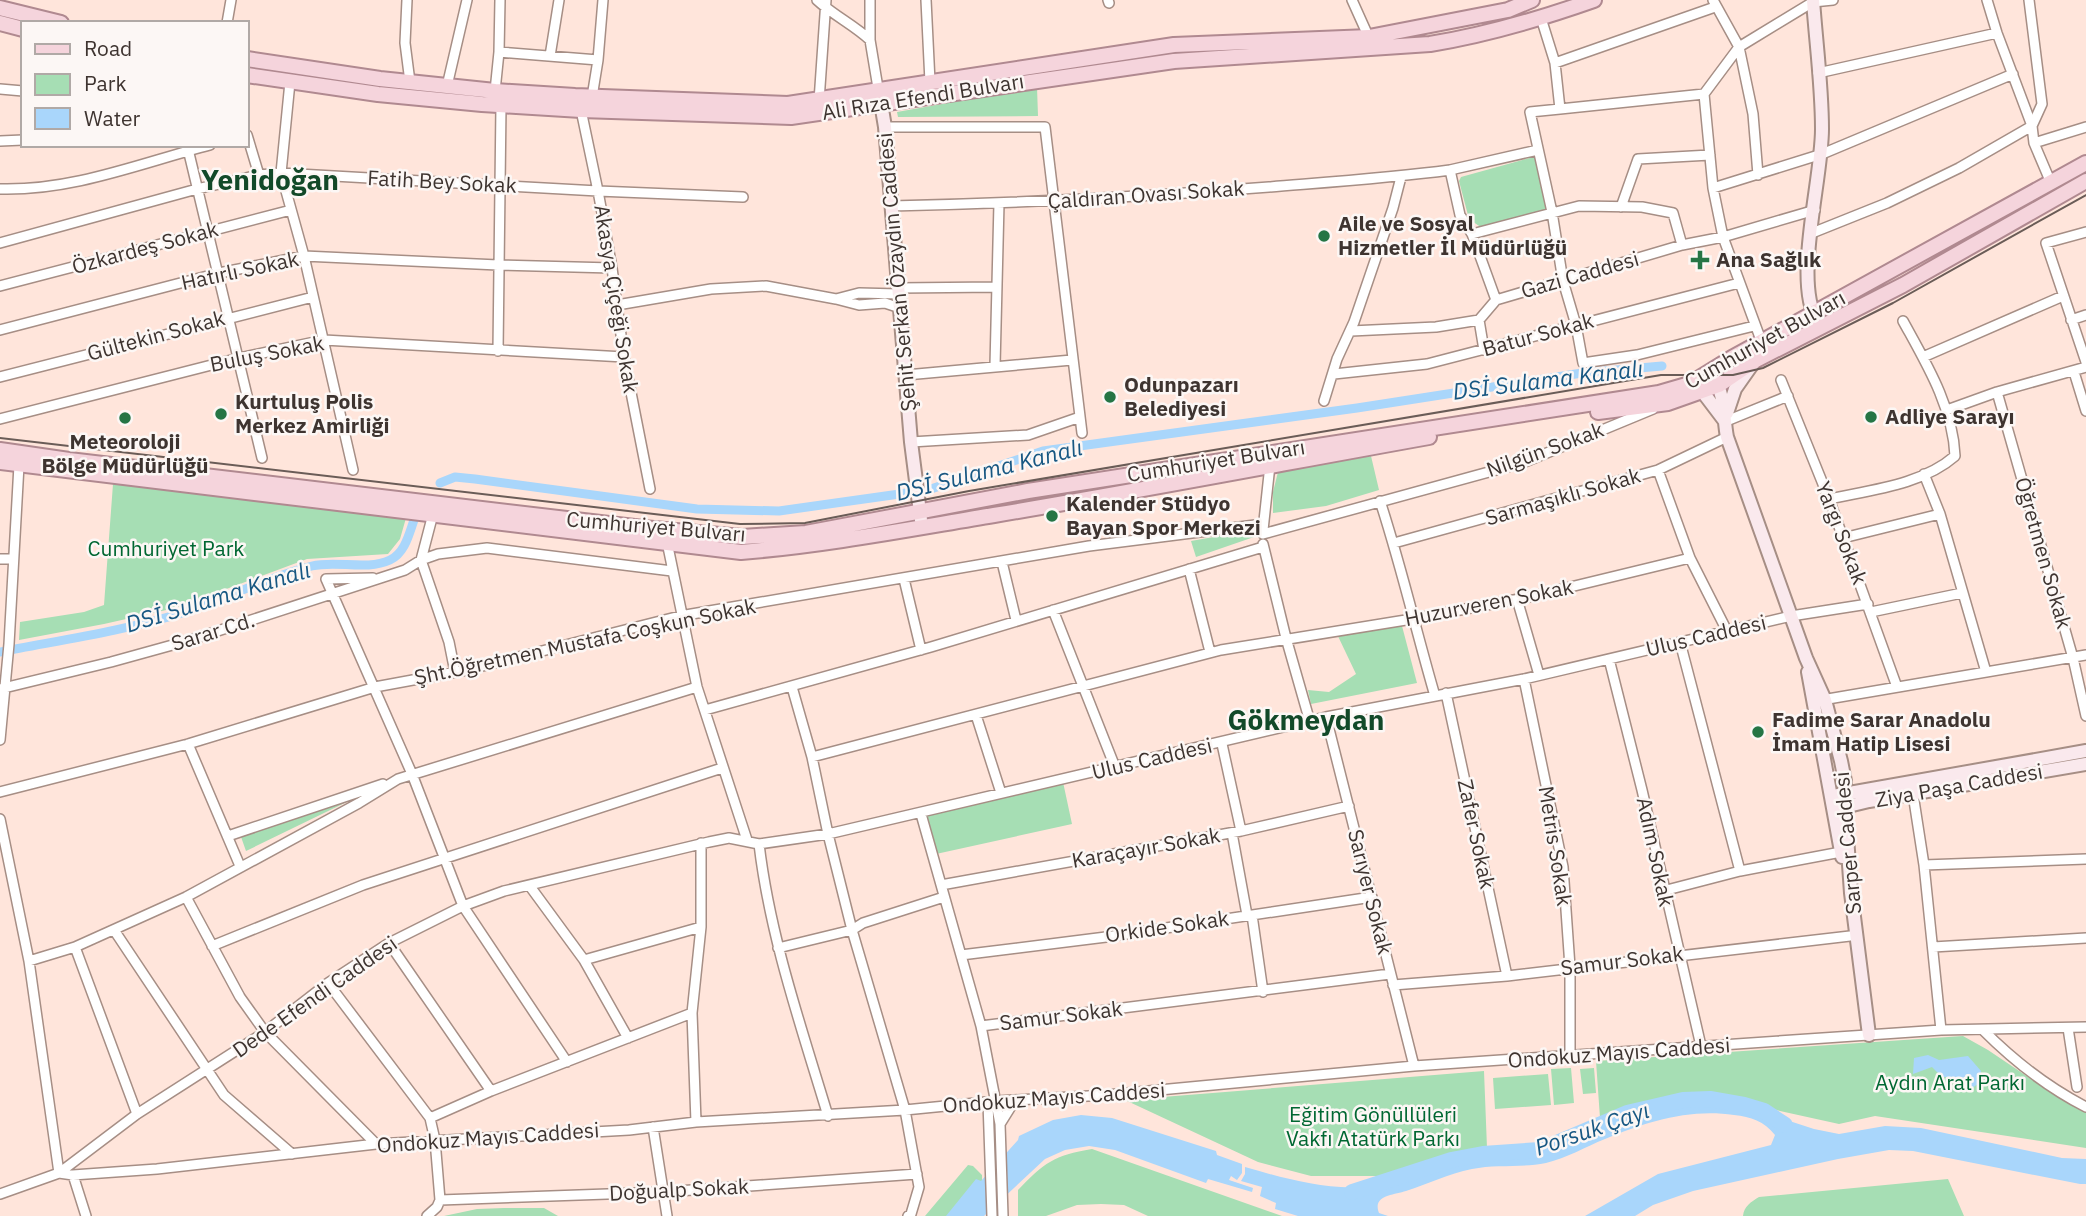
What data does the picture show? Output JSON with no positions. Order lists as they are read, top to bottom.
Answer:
{
  "streets": {
    "main road": [
      "Ali Rıza Efendi Bulvarı",
      "Şehit Serkan Özaydın Caddesi",
      "Cumhuriyet Bulvarı",
      "Ziya Paşa Caddesi",
      "Sarper Caddesi"
    ],
    "street": [
      "Fatih Bey Sokak",
      "Çaldıran Ovası Sokak",
      "Özkardeş Sokak",
      "Hatırlı Sokak",
      "Gazi Caddesi",
      "Akasya Çiçeği Sokak",
      "Batur Sokak",
      "Gültekin Sokak",
      "Buluş Sokak",
      "Nilgün Sokak",
      "Sarmaşıklı Sokak",
      "Yargı Sokak",
      "Öğretmen Sokak",
      "Huzurveren Sokak",
      "Sarar Cd.",
      "Ulus Caddesi",
      "Şht.Öğretmen Mustafa Coşkun Sokak",
      "Zafer Sokak",
      "Metris Sokak",
      "Karaçayır Sokak",
      "Adım Sokak",
      "Sarıyer Sokak",
      "Orkide Sokak",
      "Samur Sokak",
      "Dede Efendi Caddesi",
      "Ondokuz Mayıs Caddesi",
      "Doğualp Sokak"
    ]
  },
  "crossings": [
    ["Ali Rıza Efendi Bulvarı", "Şehit Serkan Özaydın Caddesi"],
    ["Ali Rıza Efendi Bulvarı", "Akasya Çiçeği Sokak"],
    ["Fatih Bey Sokak", "Akasya Çiçeği Sokak"],
    ["Çaldıran Ovası Sokak", "Şehit Serkan Özaydın Caddesi"],
    ["Hatırlı Sokak", "Akasya Çiçeği Sokak"],
    ["Şehit Serkan Özaydın Caddesi", "Cumhuriyet Bulvarı"],
    ["Akasya Çiçeği Sokak", "Buluş Sokak"],
    ["Cumhuriyet Bulvarı", "Nilgün Sokak"],
    ["Cumhuriyet Bulvarı", "Sarper Caddesi"],
    ["Nilgün Sokak", "Şht.Öğretmen Mustafa Coşkun Sokak"],
    ["Sarmaşıklı Sokak", "Sarper Caddesi"],
    ["Yargı Sokak", "Ulus Caddesi"],
    ["Ulus Caddesi", "Zafer Sokak"],
    ["Ulus Caddesi", "Sarper Caddesi"],
    ["Ulus Caddesi", "Metris Sokak"],
    ["Ulus Caddesi", "Adım Sokak"],
    ["Ulus Caddesi", "Sarıyer Sokak"],
    ["Ulus Caddesi", "Dede Efendi Caddesi"],
    ["Ziya Paşa Caddesi", "Sarper Caddesi"],
    ["Zafer Sokak", "Samur Sokak"],
    ["Sarper Caddesi", "Samur Sokak"],
    ["Sarper Caddesi", "Ondokuz Mayıs Caddesi"],
    ["Metris Sokak", "Samur Sokak"],
    ["Metris Sokak", "Ondokuz Mayıs Caddesi"],
    ["Karaçayır Sokak", "Sarıyer Sokak"],
    ["Adım Sokak", "Samur Sokak"],
    ["Adım Sokak", "Ondokuz Mayıs Caddesi"],
    ["Sarıyer Sokak", "Orkide Sokak"],
    ["Sarıyer Sokak", "Samur Sokak"],
    ["Sarıyer Sokak", "Ondokuz Mayıs Caddesi"],
    ["Dede Efendi Caddesi", "Ondokuz Mayıs Caddesi"]
  ],
  "districts": ["Yenidoğan", "Gökmeydan"],
  "water": ["DSİ Sulama Kanalı", "Porsuk Çayı"],
  "parks": ["Cumhuriyet Park", "Aydın Arat Parkı", "Eğitim Gönüllüleri Vakfı Atatürk Parkı"],
  "places": {
    "other": [
      "Aile ve Sosyal Hizmetler İl Müdürlüğü",
      "Odunpazarı Belediyesi",
      "Kurtuluş Polis Merkez Amirliği",
      "Adliye Sarayı",
      "Meteoroloji Bölge Müdürlüğü",
      "Kalender Stüdyo Bayan Spor Merkezi",
      "Fadime Sarar Anadolu İmam Hatip Lisesi"
    ],
    "health": ["Ana Sağlık"]
  },
  "legend": ["Road", "Park", "Water"]
}
